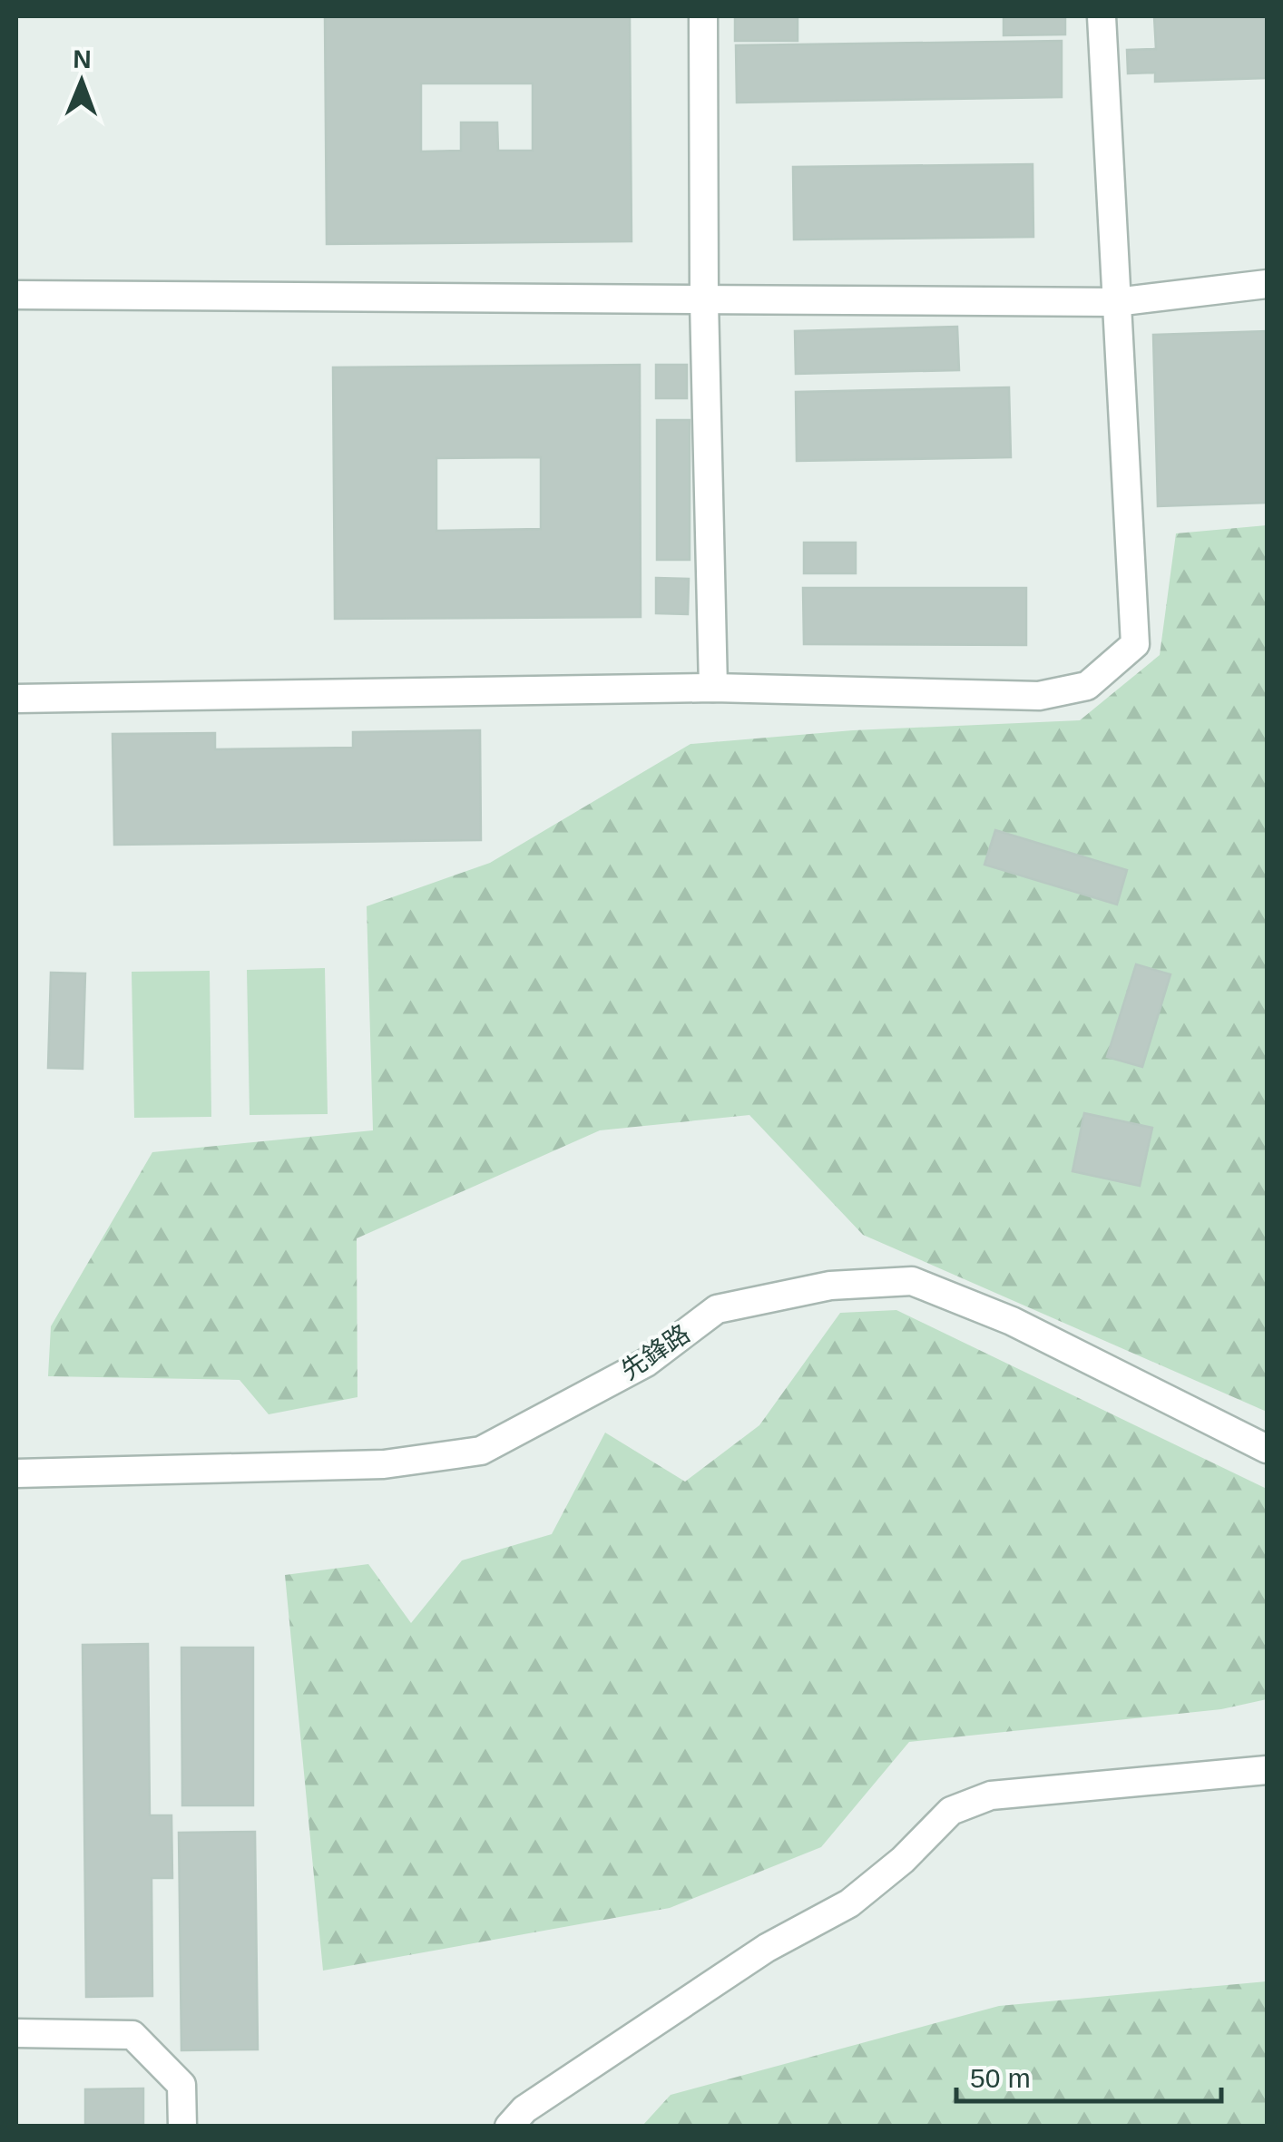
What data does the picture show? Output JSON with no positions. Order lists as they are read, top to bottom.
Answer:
{
  "streets": {
    "street": ["先鋒路"]
  },
  "scale_bar": "50 m",
  "north": "top"
}
